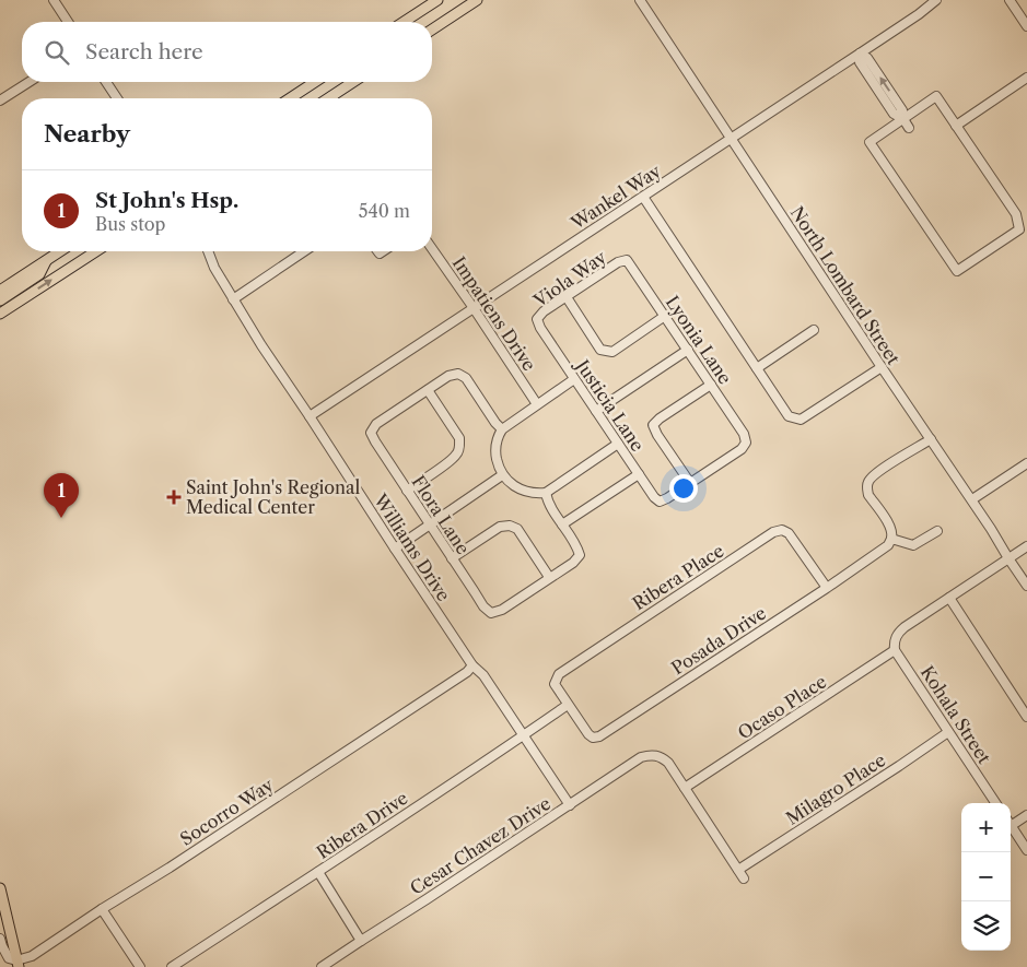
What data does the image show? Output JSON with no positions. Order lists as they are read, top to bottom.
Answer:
{
  "streets": {
    "street": [
      "Wankel Way",
      "Viola Way",
      "North Lombard Street",
      "Impatiens Drive",
      "Lyonia Lane",
      "Justicia Lane",
      "Flora Lane",
      "Williams Drive",
      "Ribera Place",
      "Posada Drive",
      "Ocaso Place",
      "Kohala Street",
      "Milagro Place",
      "Socorro Way",
      "Ribera Drive",
      "Cesar Chavez Drive"
    ]
  },
  "crossings": [
    ["Wankel Way", "North Lombard Street"],
    ["Wankel Way", "Impatiens Drive"],
    ["Wankel Way", "Williams Drive"],
    ["Viola Way", "Lyonia Lane"],
    ["Viola Way", "Justicia Lane"],
    ["Lyonia Lane", "Justicia Lane"],
    ["Williams Drive", "Socorro Way"],
    ["Williams Drive", "Ribera Drive"],
    ["Williams Drive", "Cesar Chavez Drive"],
    ["Ribera Place", "Posada Drive"],
    ["Ribera Place", "Ribera Drive"],
    ["Posada Drive", "Ribera Drive"],
    ["Ocaso Place", "Kohala Street"],
    ["Ocaso Place", "Cesar Chavez Drive"],
    ["Kohala Street", "Milagro Place"]
  ],
  "places": {
    "health": ["Saint John's Regional Medical Center"]
  },
  "page": {
    "search": "Search here",
    "heading": "Nearby",
    "list": [
      {
        "mark": "1",
        "name": "St John's Hsp.",
        "note": "Bus stop",
        "value": "540 m"
      }
    ],
    "pins": "1",
    "map_buttons": ["+", "−"]
  }
}
